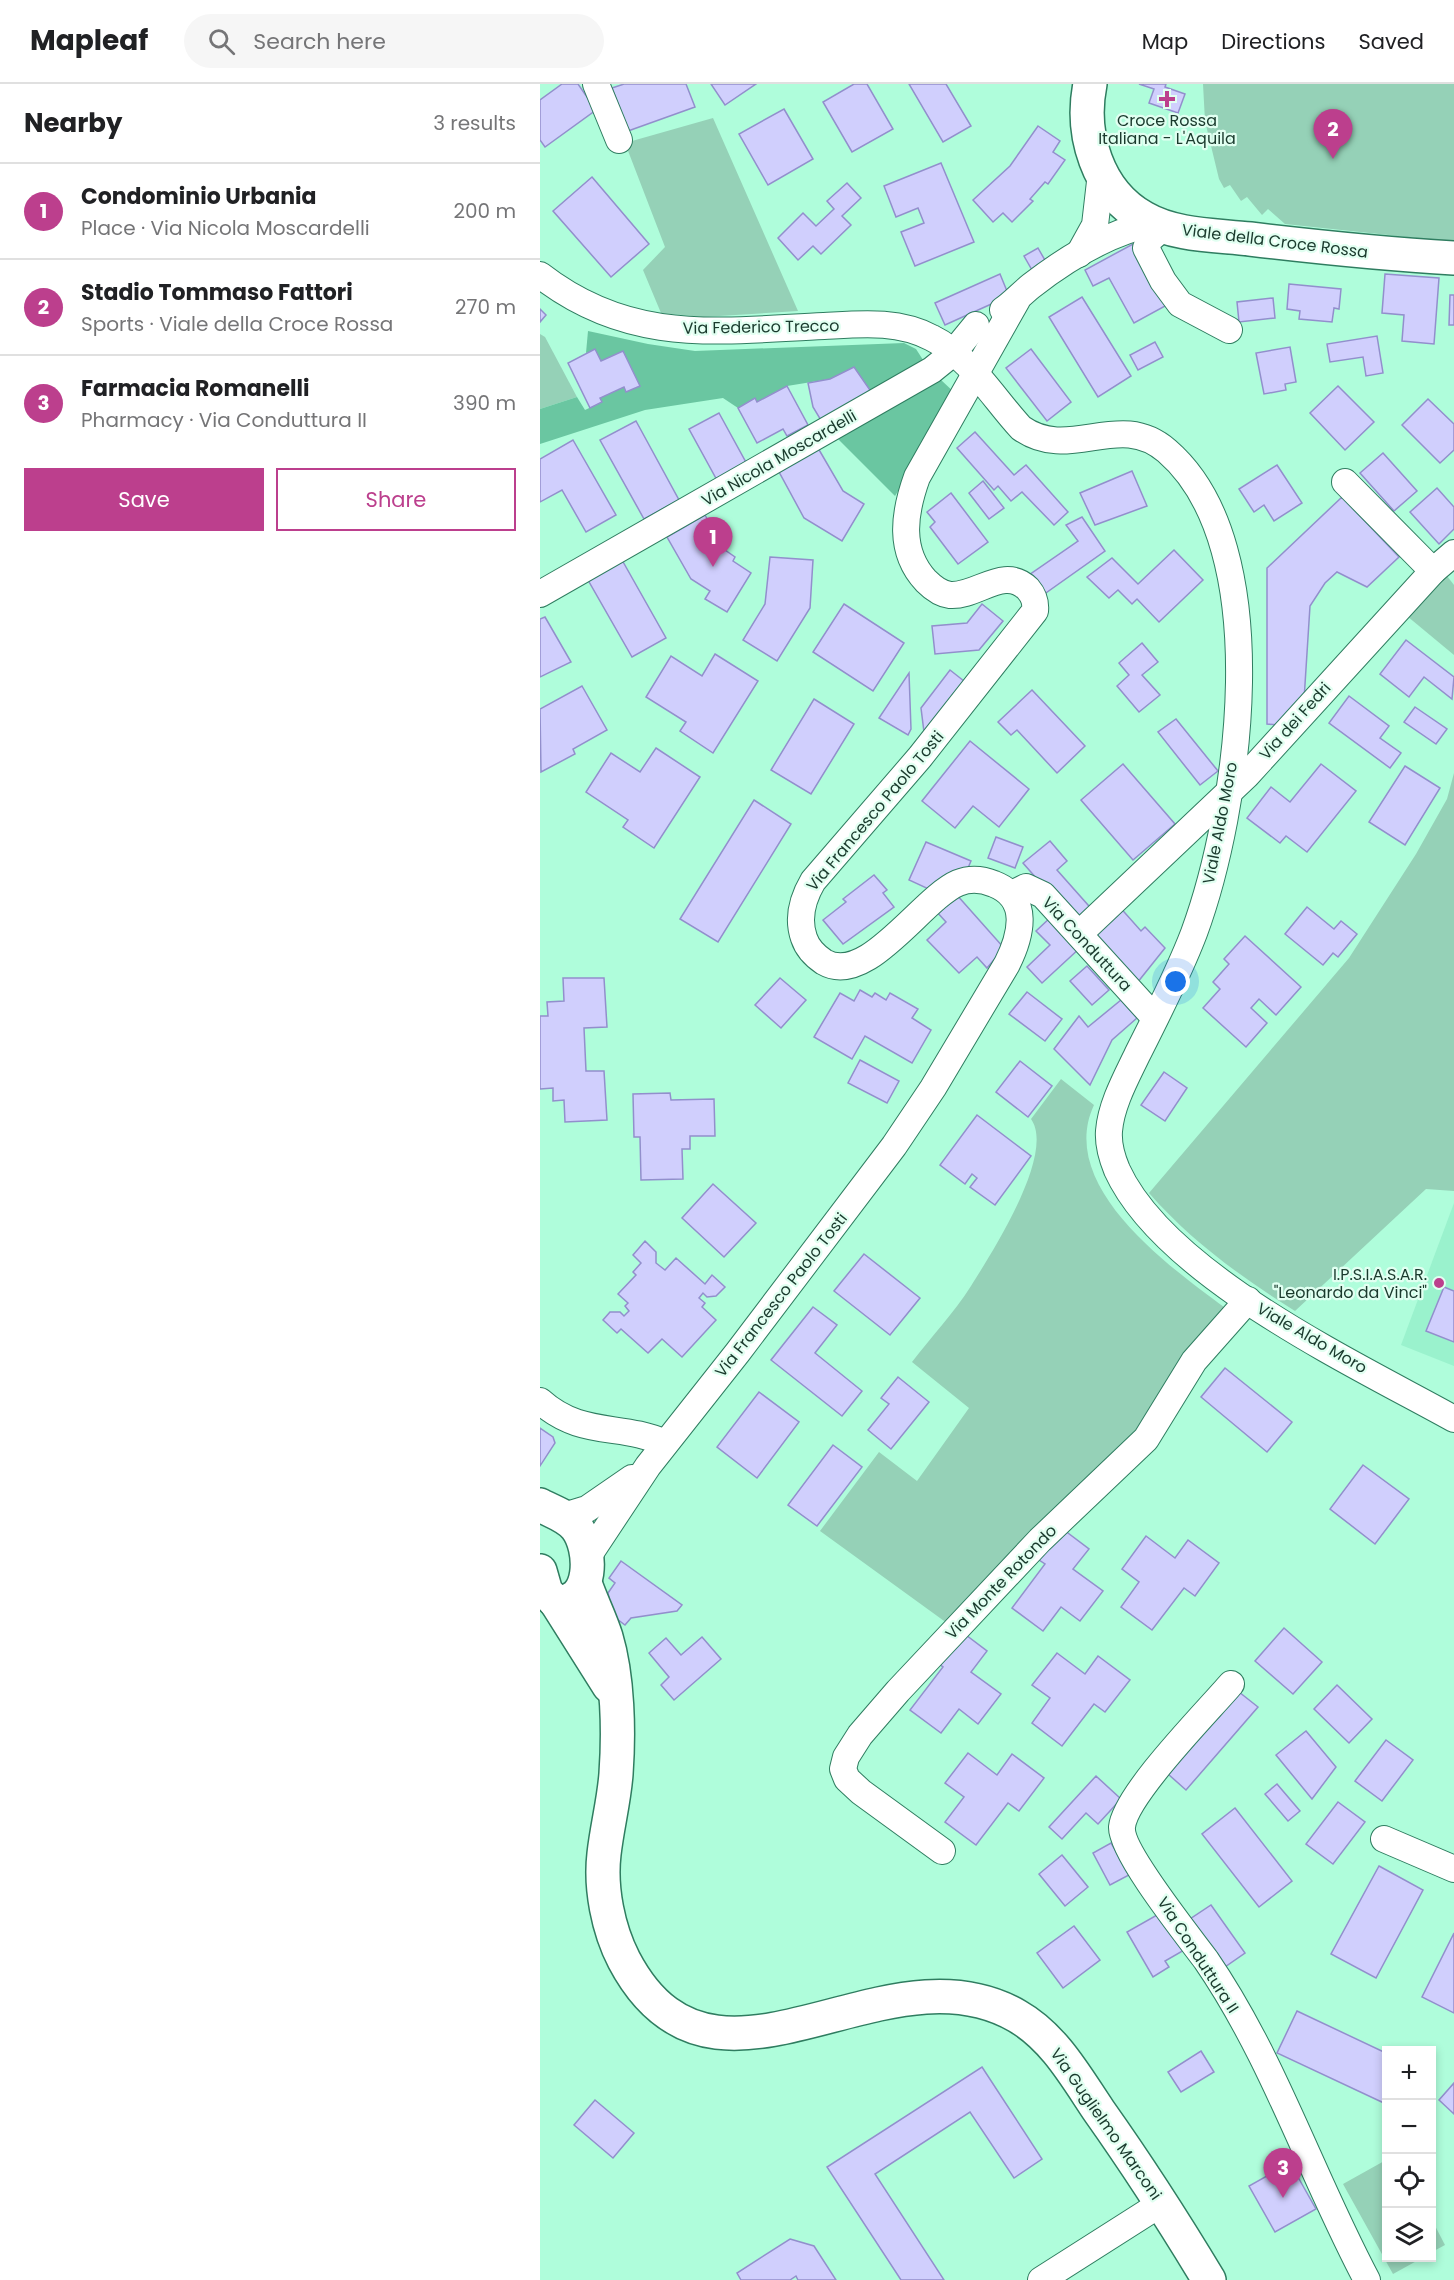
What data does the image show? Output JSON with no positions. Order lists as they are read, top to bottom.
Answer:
{
  "streets": {
    "main road": ["Viale della Croce Rossa", "Via Guglielmo Marconi"],
    "street": [
      "Via Federico Trecco",
      "Via Nicola Moscardelli",
      "Via dei Fedri",
      "Via Francesco Paolo Tosti",
      "Viale Aldo Moro",
      "Via Conduttura",
      "Via Monte Rotondo",
      "Via Conduttura II"
    ]
  },
  "crossings": [
    ["Viale della Croce Rossa", "Via Francesco Paolo Tosti"],
    ["Via Federico Trecco", "Via Nicola Moscardelli"],
    ["Via Federico Trecco", "Via Francesco Paolo Tosti"],
    ["Via Federico Trecco", "Viale Aldo Moro"],
    ["Via Nicola Moscardelli", "Via Francesco Paolo Tosti"],
    ["Via Nicola Moscardelli", "Viale Aldo Moro"],
    ["Via dei Fedri", "Viale Aldo Moro"],
    ["Via dei Fedri", "Via Conduttura"],
    ["Via Francesco Paolo Tosti", "Viale Aldo Moro"],
    ["Via Francesco Paolo Tosti", "Via Conduttura"],
    ["Via Francesco Paolo Tosti", "Via Guglielmo Marconi"],
    ["Viale Aldo Moro", "Via Conduttura"],
    ["Viale Aldo Moro", "Via Monte Rotondo"]
  ],
  "places": {
    "health": ["Croce Rossa Italiana - L'Aquila"],
    "other": ["I.P.S.I.A.S.A.R. \"Leonardo da Vinci\""]
  },
  "page": {
    "header": "Mapleaf",
    "search": "Search here",
    "nav": ["Map", "Directions", "Saved"],
    "heading": ["Nearby", "3 results"],
    "pins": ["2", "1", "3"],
    "list": [
      {
        "mark": "1",
        "name": "Condominio Urbania",
        "note": "Place · Via Nicola Moscardelli",
        "value": "200 m"
      },
      {
        "mark": "2",
        "name": "Stadio Tommaso Fattori",
        "note": "Sports · Viale della Croce Rossa",
        "value": "270 m"
      },
      {
        "mark": "3",
        "name": "Farmacia Romanelli",
        "note": "Pharmacy · Via Conduttura II",
        "value": "390 m"
      }
    ],
    "buttons": ["Save", "Share"],
    "map_buttons": ["+", "−"]
  }
}
